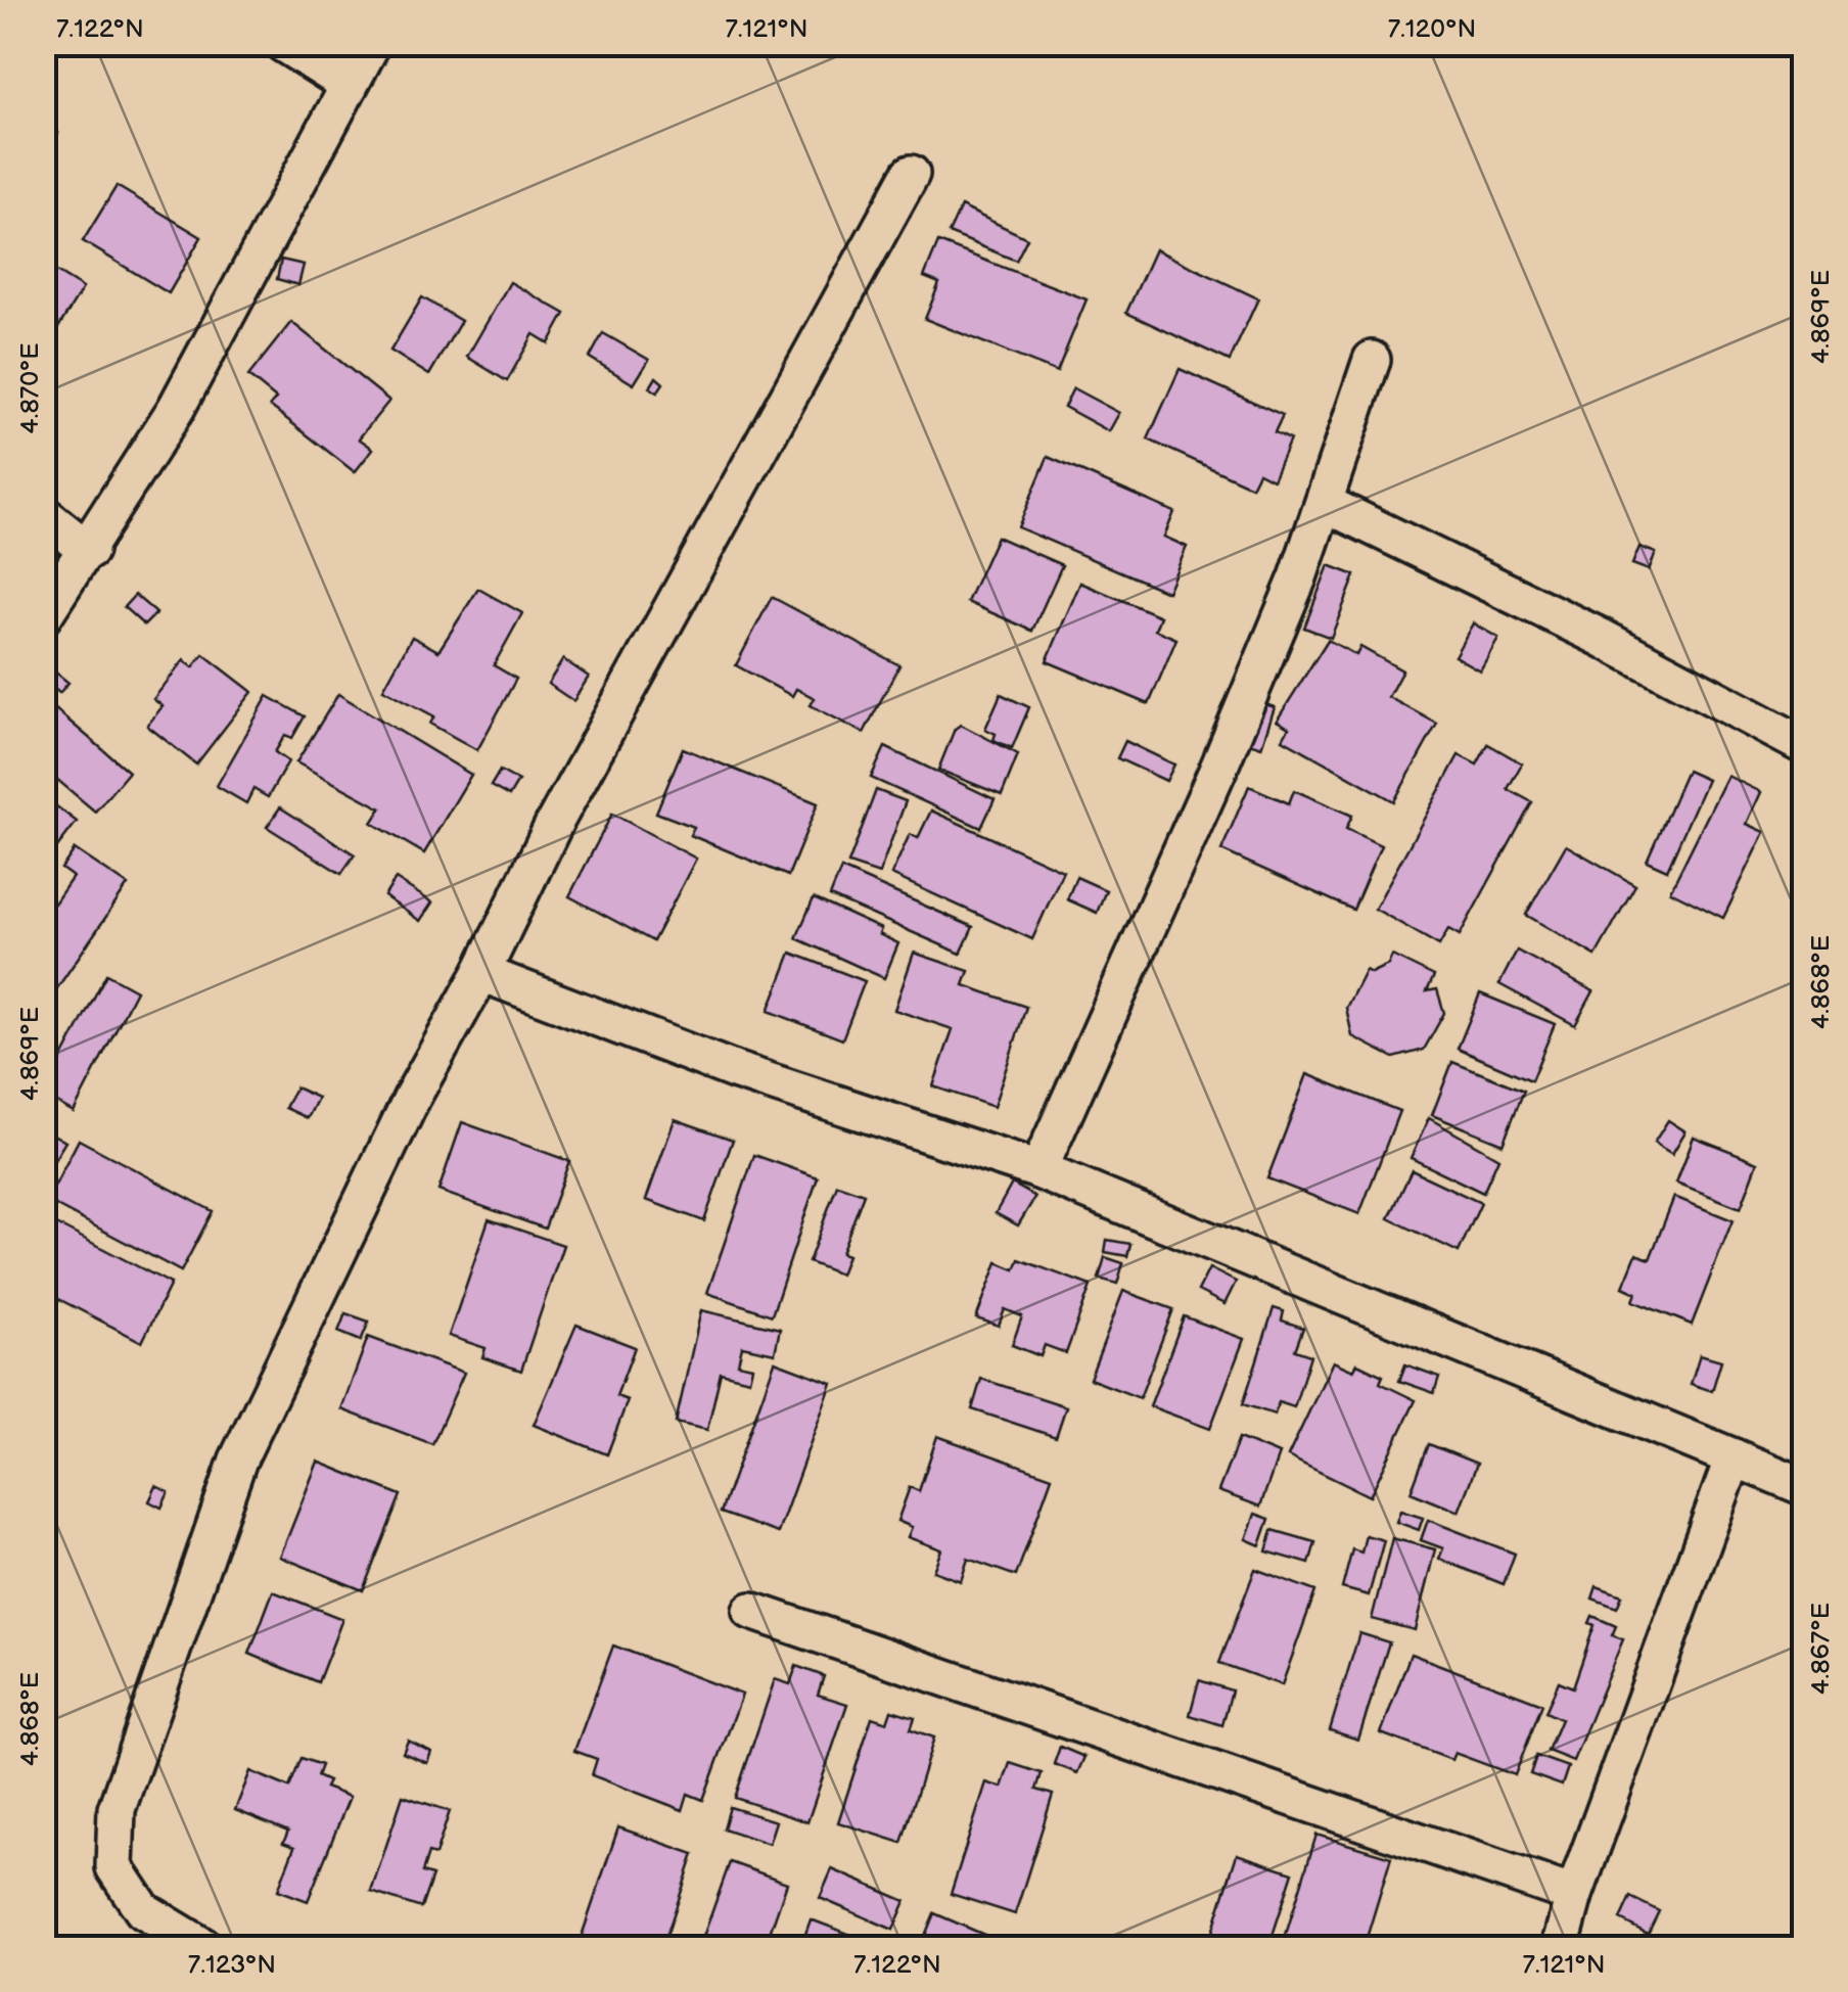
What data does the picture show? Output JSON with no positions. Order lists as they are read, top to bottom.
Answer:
{
  "coordinates": [
    "7.122°N",
    "7.121°N",
    "7.120°N",
    "4.869°E",
    "4.870°E",
    "4.868°E",
    "4.867°E",
    "7.123°N"
  ]
}
